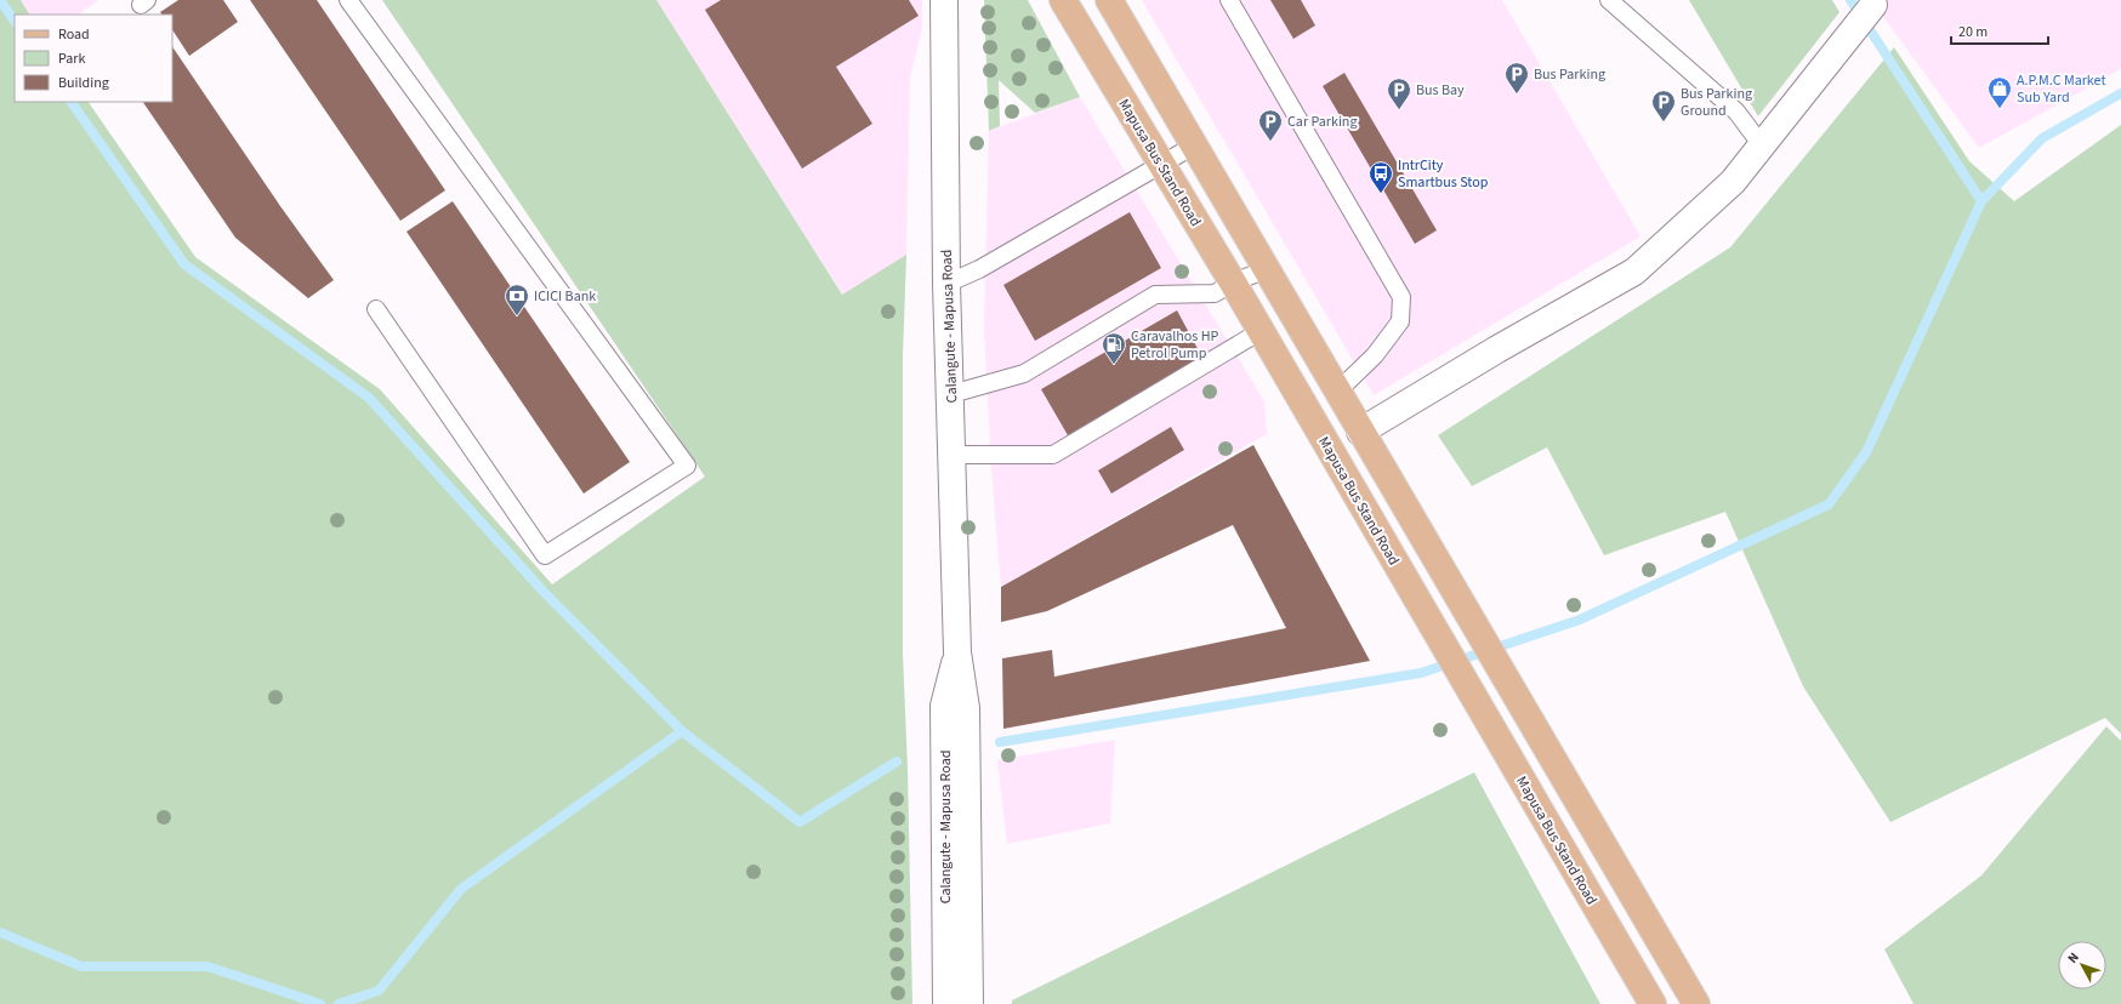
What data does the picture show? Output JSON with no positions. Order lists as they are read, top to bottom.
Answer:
{
  "streets": {
    "main road": ["Mapusa Bus Stand Road", "Calangute - Mapusa Road"]
  },
  "places": {
    "parking": [
      "Bus Parking",
      "Bus Bay",
      "Bus Parking Ground",
      "Car Parking"
    ],
    "shop": ["A.P.M.C Market Sub Yard"],
    "bus stop": ["IntrCity Smartbus Stop"],
    "bank": ["ICICI Bank"],
    "fuel station": ["Caravalhos HP Petrol Pump"]
  },
  "legend": ["Road", "Park", "Building"],
  "scale_bar": "20 m",
  "north": "top left"
}
